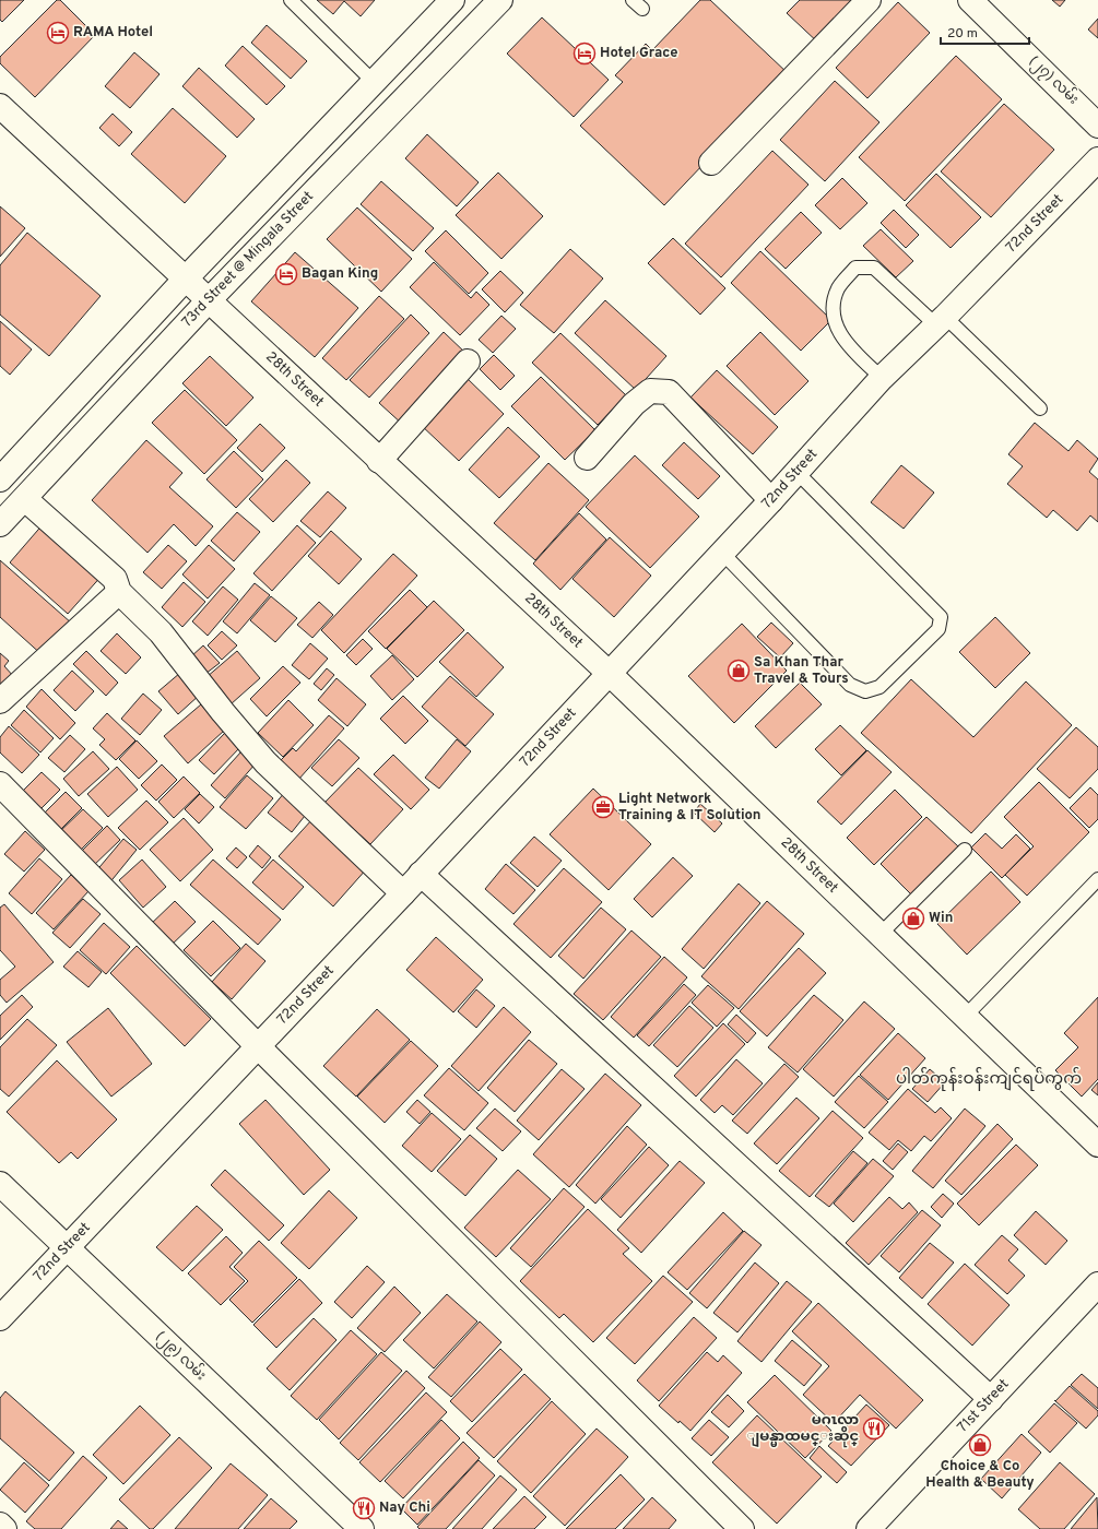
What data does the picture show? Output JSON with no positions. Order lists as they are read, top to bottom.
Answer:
{
  "streets": {
    "street": [
      "(၂၇) လမ်း",
      "72nd Street",
      "73rd Street @ Mingala Street",
      "28th Street",
      "(၂၉) လမ်း",
      "71st Street"
    ]
  },
  "crossings": [
    ["72nd Street", "28th Street"],
    ["72nd Street", "(၂၉) လမ်း"],
    ["73rd Street @ Mingala Street", "28th Street"]
  ],
  "districts": ["ပါတ်ကုန်းဝန်းကျင်ရပ်ကွက်"],
  "places": {
    "hotel": ["RAMA Hotel", "Hotel Grace", "Bagan King"],
    "shop": ["Sa Khan Thar Travel & Tours", "Win", "Choice & Co Health & Beauty"],
    "office": ["Light Network Training & IT Solution"],
    "restaurant": ["မဂၤလာ ျမန္မာထမင္းဆိုင္", "Nay Chi"]
  },
  "scale_bar": "20 m"
}
